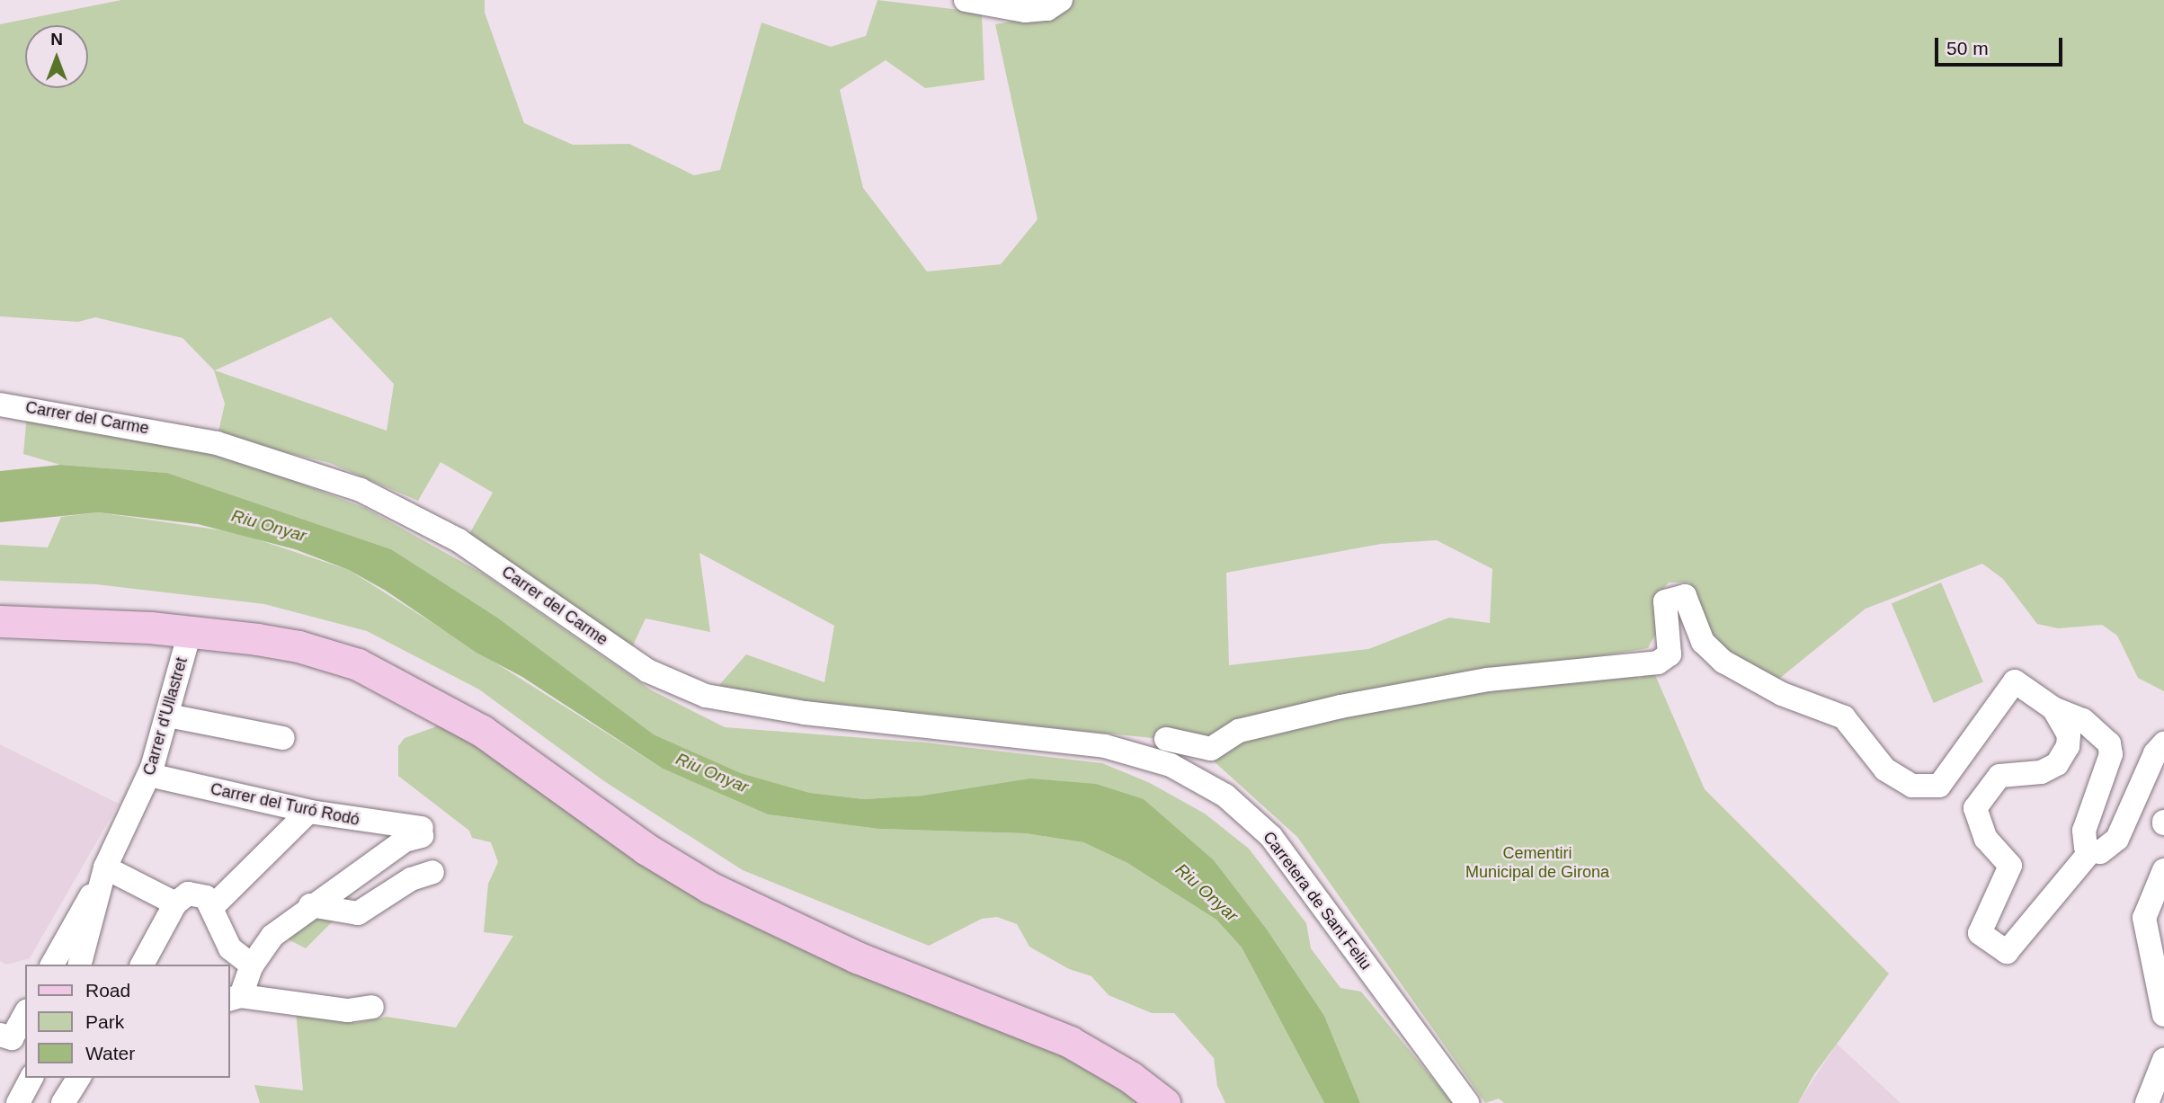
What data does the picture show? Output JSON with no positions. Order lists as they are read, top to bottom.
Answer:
{
  "streets": {
    "street": [
      "Carrer del Carme",
      "Carrer d'Ullastret",
      "Carrer del Turó Rodó",
      "Carretera de Sant Feliu"
    ]
  },
  "crossings": [
    ["Carrer del Carme", "Carretera de Sant Feliu"],
    ["Carrer d'Ullastret", "Carrer del Turó Rodó"]
  ],
  "water": ["Riu Onyar"],
  "parks": ["Cementiri Municipal de Girona"],
  "legend": ["Road", "Park", "Water"],
  "scale_bar": "50 m",
  "north": "top"
}
